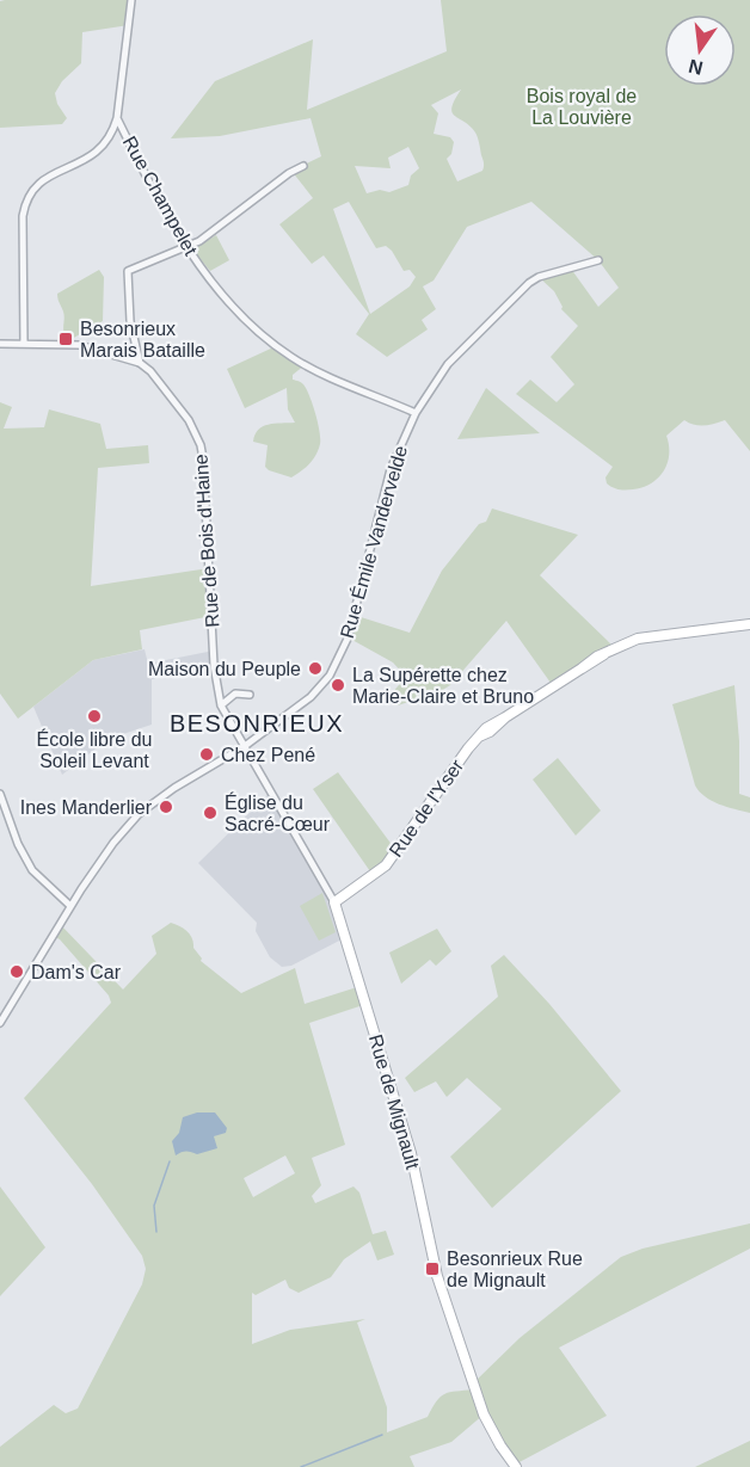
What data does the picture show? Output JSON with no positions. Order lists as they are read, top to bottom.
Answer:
{
  "streets": {
    "street": [
      "Rue Champelet",
      "Rue de Bois d'Haine",
      "Rue Émile Vandervelde",
      "Rue de l'Yser",
      "Rue de Mignault"
    ]
  },
  "crossings": [
    ["Rue Champelet", "Rue Émile Vandervelde"],
    ["Rue de Bois d'Haine", "Rue Émile Vandervelde"],
    ["Rue de Bois d'Haine", "Rue de Mignault"],
    ["Rue Émile Vandervelde", "Rue de Mignault"],
    ["Rue de l'Yser", "Rue de Mignault"]
  ],
  "districts": ["BESONRIEUX"],
  "parks": ["Bois royal de La Louvière"],
  "places": {
    "transit": ["Besonrieux Marais Bataille", "Besonrieux Rue de Mignault"],
    "other": [
      "Maison du Peuple",
      "La Supérette chez Marie-Claire et Bruno",
      "École libre du Soleil Levant",
      "Chez Pené",
      "Ines Manderlier",
      "Église du Sacré-Cœur",
      "Dam's Car"
    ]
  },
  "north": "bottom"
}
